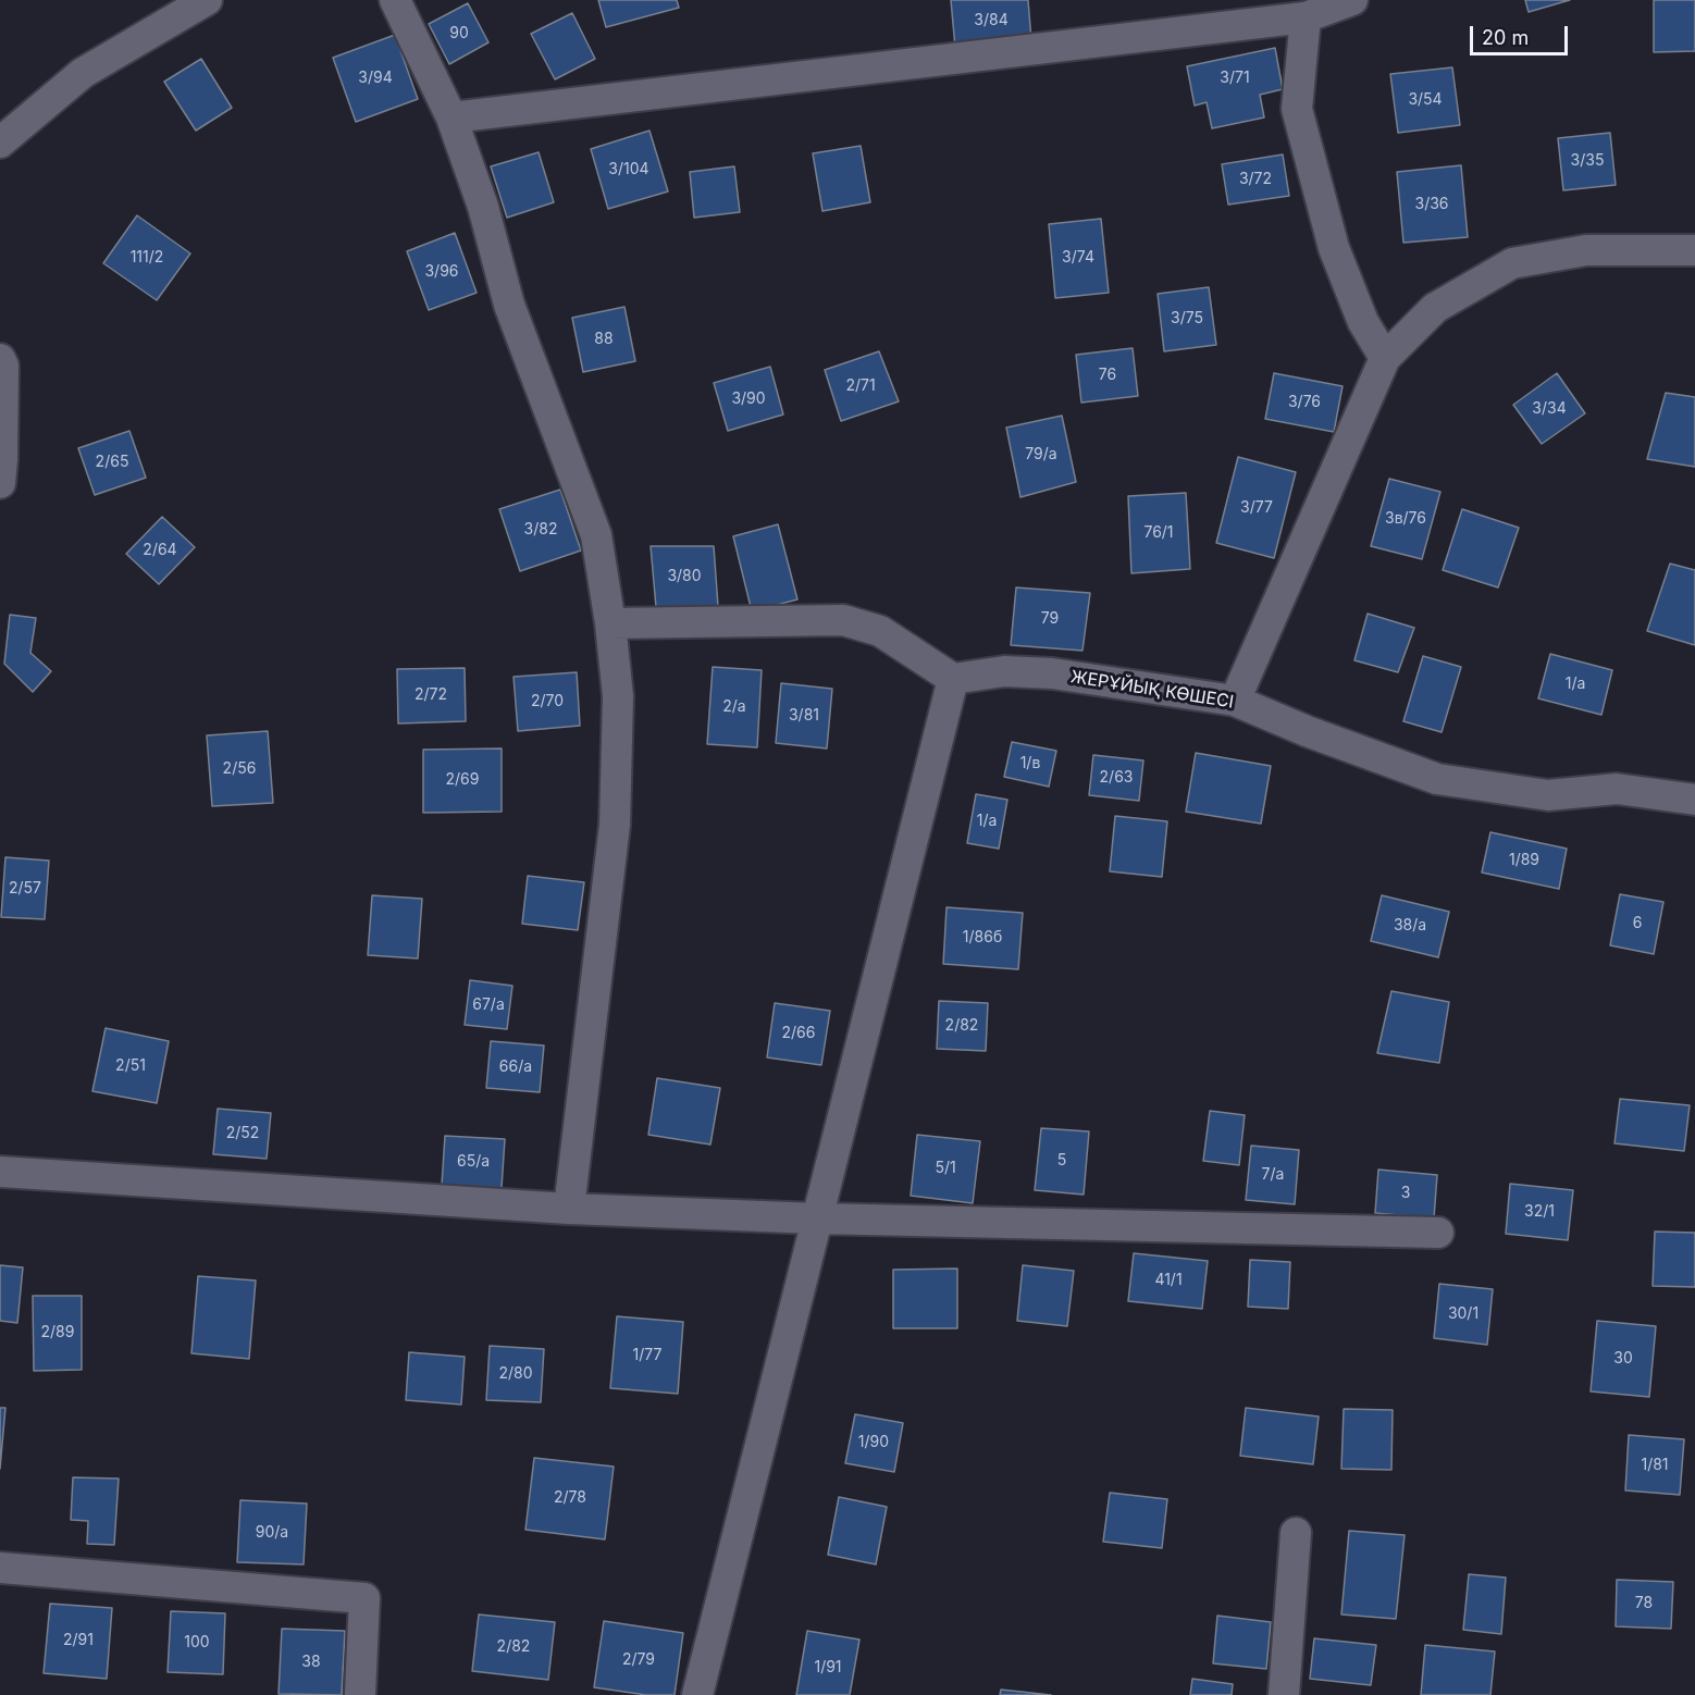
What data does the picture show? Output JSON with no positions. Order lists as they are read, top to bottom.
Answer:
{
  "streets": {
    "street": ["ЖЕРҰЙЫҚ КӨШЕСІ"]
  },
  "house_numbers": [
    "3/84",
    "90",
    "3/94",
    "3/71",
    "3/54",
    "3/35",
    "3/104",
    "3/72",
    "3/36",
    "111/2",
    "3/74",
    "3/96",
    "3/75",
    "88",
    "76",
    "2/71",
    "3/90",
    "3/76",
    "3/34",
    "79/а",
    "2/65",
    "3/77",
    "3в/76",
    "3/82",
    "76/1",
    "2/64",
    "3/80",
    "79",
    "1/а",
    "2/72",
    "2/70",
    "2/а",
    "3/81",
    "1/в",
    "2/56",
    "2/63",
    "2/69",
    "1/а",
    "1/89",
    "2/57",
    "6",
    "38/а",
    "1/86б",
    "67/а",
    "2/82",
    "2/66",
    "2/51",
    "66/а",
    "2/52",
    "5",
    "65/а",
    "5/1",
    "7/а",
    "3",
    "32/1",
    "41/1",
    "30/1",
    "2/89",
    "1/77",
    "30",
    "2/80",
    "1/90",
    "1/81",
    "2/78",
    "90/а",
    "78",
    "2/91",
    "100",
    "2/82",
    "2/79",
    "38",
    "1/91"
  ],
  "scale_bar": "20 m"
}
